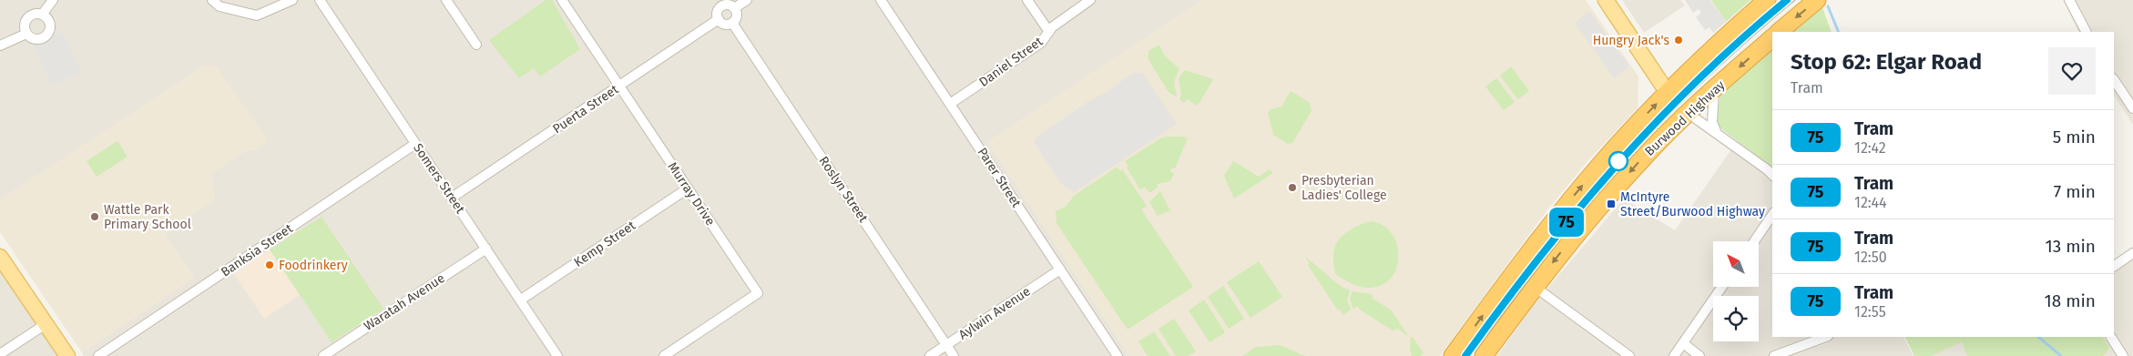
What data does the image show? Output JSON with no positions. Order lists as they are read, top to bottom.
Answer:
{
  "streets": {
    "highway": ["Burwood Highway"],
    "street": [
      "Daniel Street",
      "Puerta Street",
      "Parer Street",
      "Somers Street",
      "Roslyn Street",
      "Murray Drive",
      "Kemp Street",
      "Banksia Street",
      "Waratah Avenue",
      "Aylwin Avenue"
    ]
  },
  "crossings": [
    ["Daniel Street", "Parer Street"],
    ["Puerta Street", "Somers Street"],
    ["Puerta Street", "Roslyn Street"],
    ["Puerta Street", "Murray Drive"],
    ["Parer Street", "Aylwin Avenue"],
    ["Somers Street", "Kemp Street"],
    ["Somers Street", "Banksia Street"],
    ["Somers Street", "Waratah Avenue"],
    ["Roslyn Street", "Aylwin Avenue"],
    ["Murray Drive", "Kemp Street"]
  ],
  "places": {
    "other": [
      "Hungry Jack's",
      "Presbyterian Ladies' College",
      "Wattle Park Primary School",
      "Foodrinkery"
    ],
    "transit": ["McIntyre Street/Burwood Highway"]
  },
  "lines": ["tram line 75"],
  "north": "top left",
  "page": {
    "on_map": "75",
    "heading": ["Stop 62: Elgar Road", "Tram"],
    "list": [
      {
        "mark": "75",
        "name": "Tram",
        "note": "12:42",
        "value": "5 min"
      },
      {
        "mark": "75",
        "name": "Tram",
        "note": "12:44",
        "value": "7 min"
      },
      {
        "mark": "75",
        "name": "Tram",
        "note": "12:50",
        "value": "13 min"
      },
      {
        "mark": "75",
        "name": "Tram",
        "note": "12:55",
        "value": "18 min"
      }
    ]
  }
}
